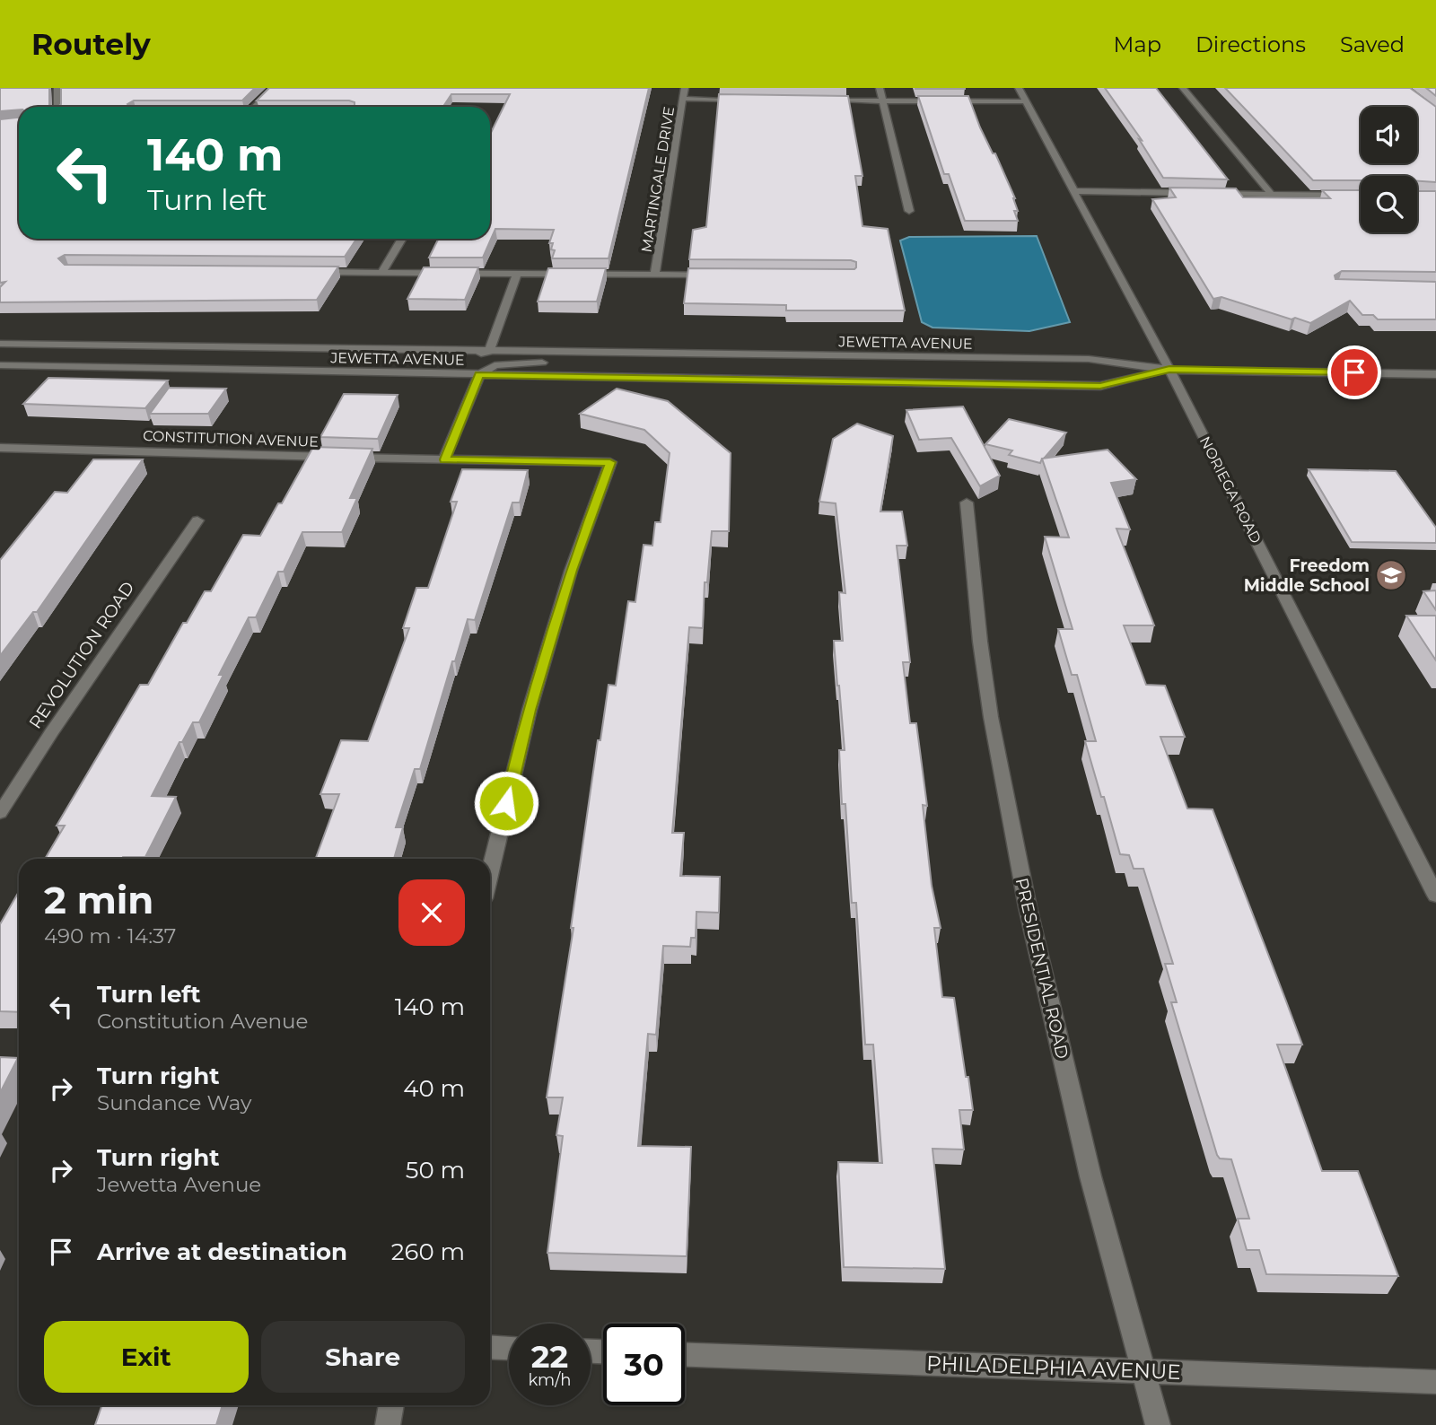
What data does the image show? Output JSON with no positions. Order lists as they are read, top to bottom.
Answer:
{
  "streets": {
    "street": [
      "MARTINGALE DRIVE",
      "JEWETTA AVENUE",
      "CONSTITUTION AVENUE",
      "NORIEGA ROAD",
      "REVOLUTION ROAD",
      "PRESIDENTIAL ROAD",
      "PHILADELPHIA AVENUE"
    ]
  },
  "crossings": [
    ["JEWETTA AVENUE", "NORIEGA ROAD"],
    ["PRESIDENTIAL ROAD", "PHILADELPHIA AVENUE"]
  ],
  "places": {
    "school or university": ["Freedom Middle School"]
  },
  "page": {
    "header": "Routely",
    "nav": ["Map", "Directions", "Saved"],
    "turn": ["140 m", "Turn left"],
    "heading": ["2 min", "490 m · 14:37"],
    "list": [
      {
        "name": "Turn left",
        "note": "Constitution Avenue",
        "value": "140 m"
      },
      {
        "name": "Turn right",
        "note": "Sundance Way",
        "value": "40 m"
      },
      {
        "name": "Turn right",
        "note": "Jewetta Avenue",
        "value": "50 m"
      },
      {
        "name": "Arrive at destination",
        "value": "260 m"
      }
    ],
    "buttons": ["Exit", "Share"],
    "speed": "22 km/h",
    "limit": "30"
  }
}
